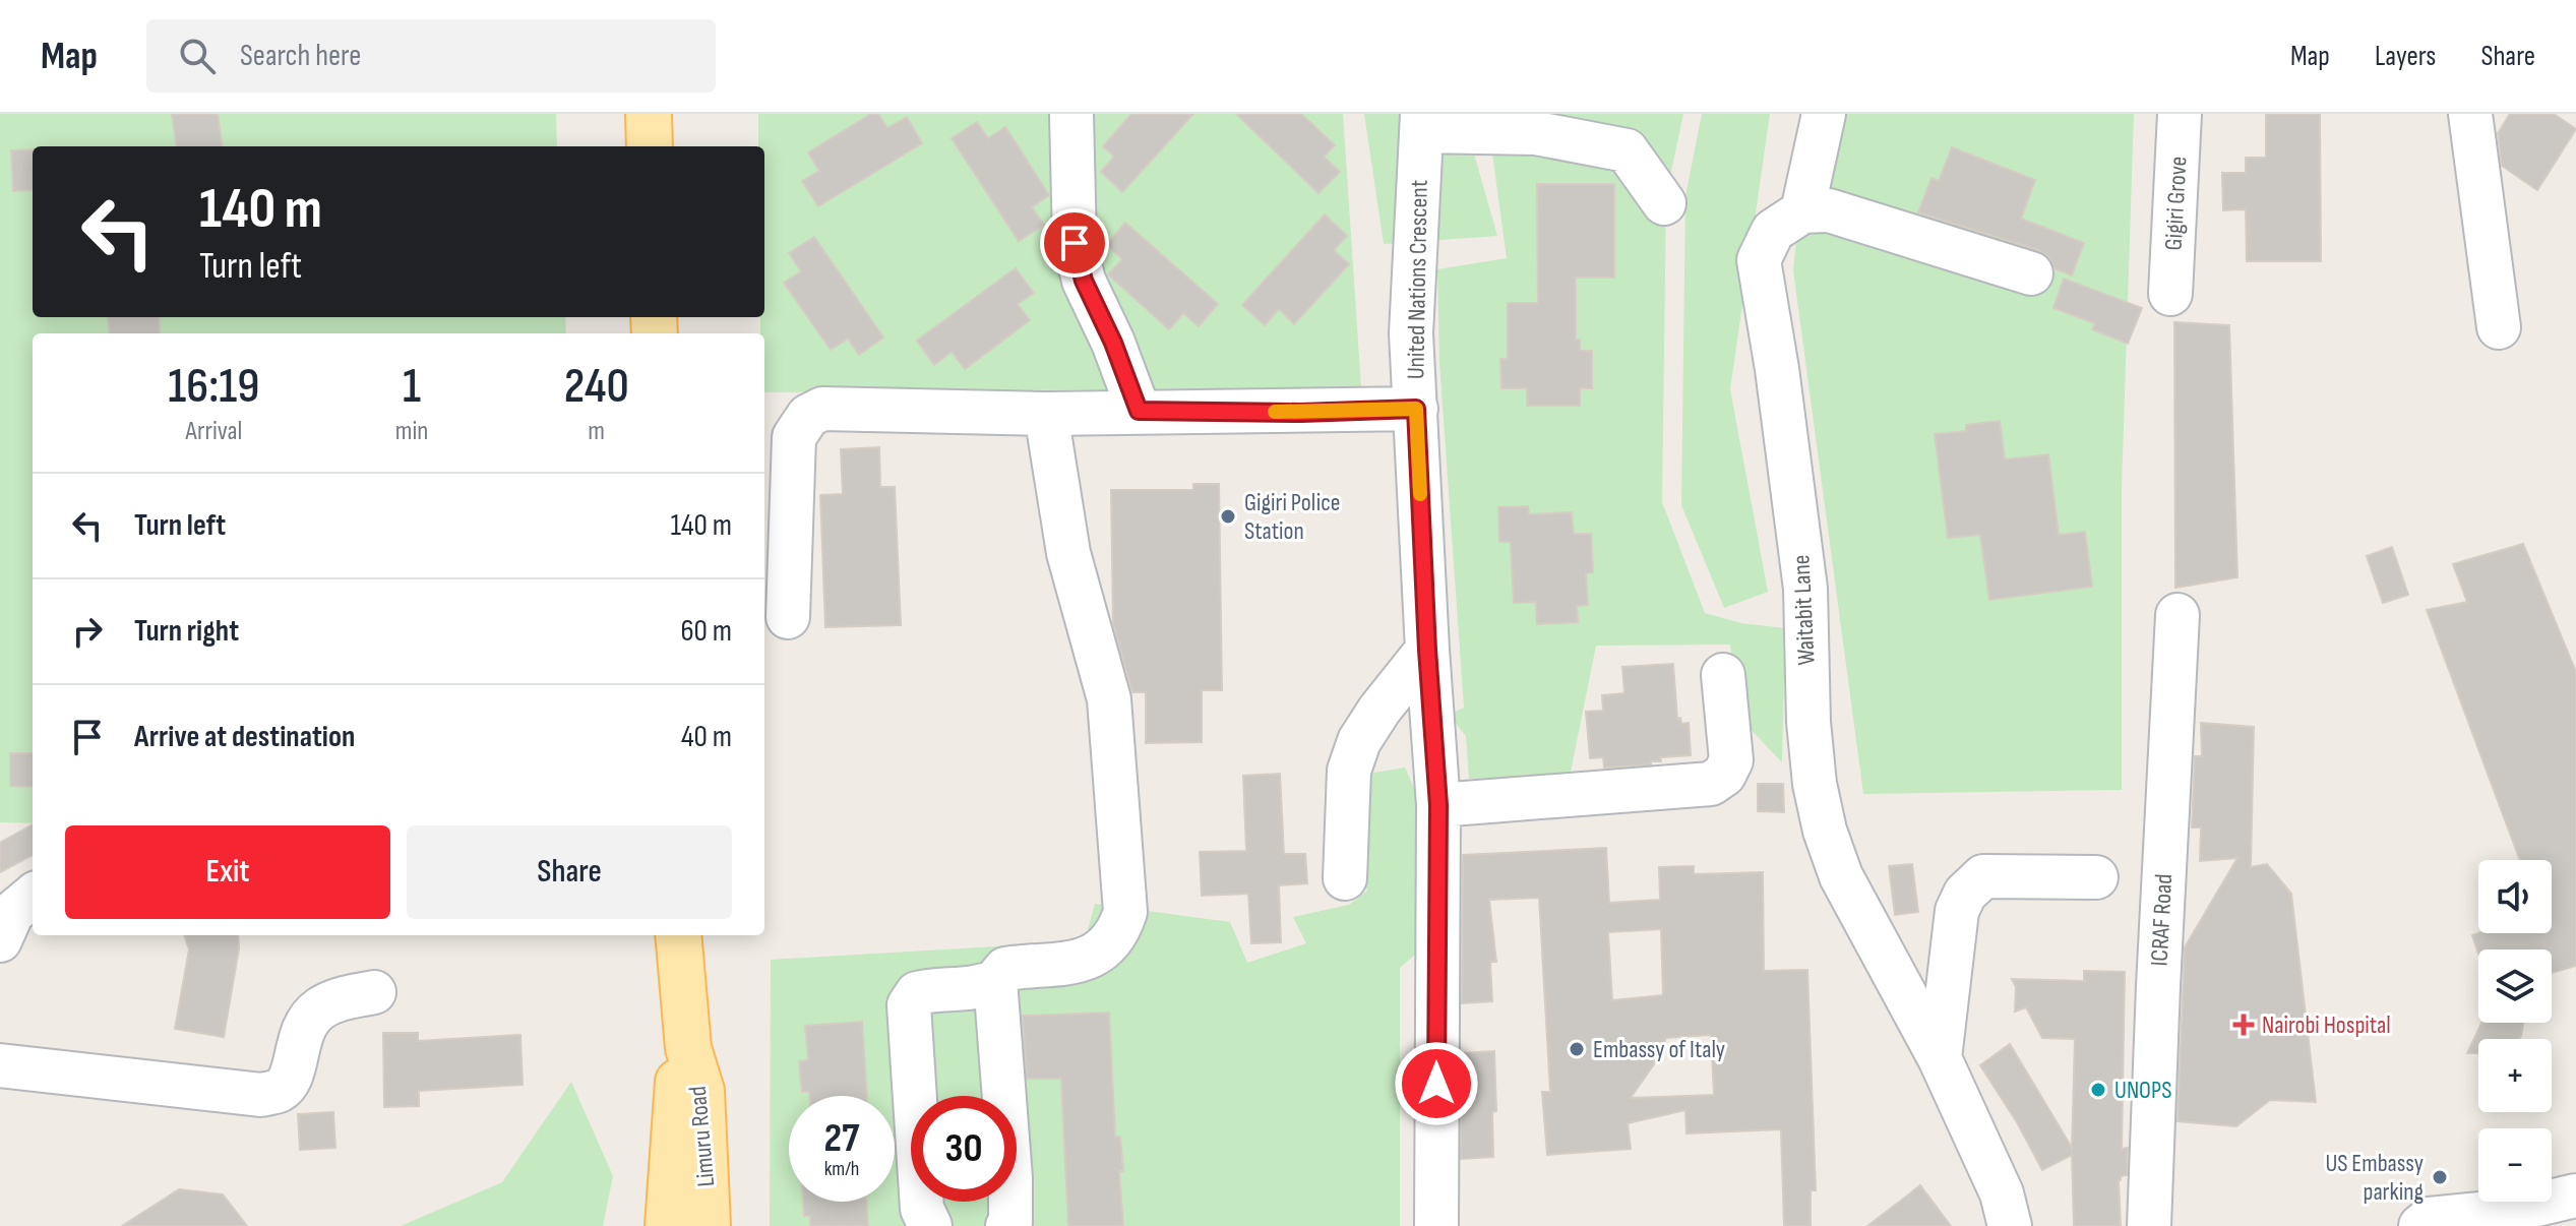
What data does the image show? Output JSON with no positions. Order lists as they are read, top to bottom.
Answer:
{
  "streets": {
    "main road": ["Limuru Road"],
    "street": [
      "Gigiri Grove",
      "United Nations Crescent",
      "Waitabit Lane",
      "ICRAF Road"
    ]
  },
  "places": {
    "other": [
      "Gigiri Police Station",
      "Embassy of Italy",
      "UNOPS",
      "US Embassy parking"
    ],
    "health": ["Nairobi Hospital"]
  },
  "page": {
    "header": "Map",
    "search": "Search here",
    "nav": ["Map", "Layers", "Share"],
    "turn": ["140 m", "Turn left"],
    "eta": [
      "16:19",
      "Arrival",
      "1",
      "min",
      "240",
      "m"
    ],
    "list": [
      {
        "name": "Turn left",
        "value": "140 m"
      },
      {
        "name": "Turn right",
        "value": "60 m"
      },
      {
        "name": "Arrive at destination",
        "value": "40 m"
      }
    ],
    "buttons": ["Exit", "Share"],
    "map_buttons": ["+", "−"],
    "speed": "27 km/h",
    "limit": "30"
  }
}
